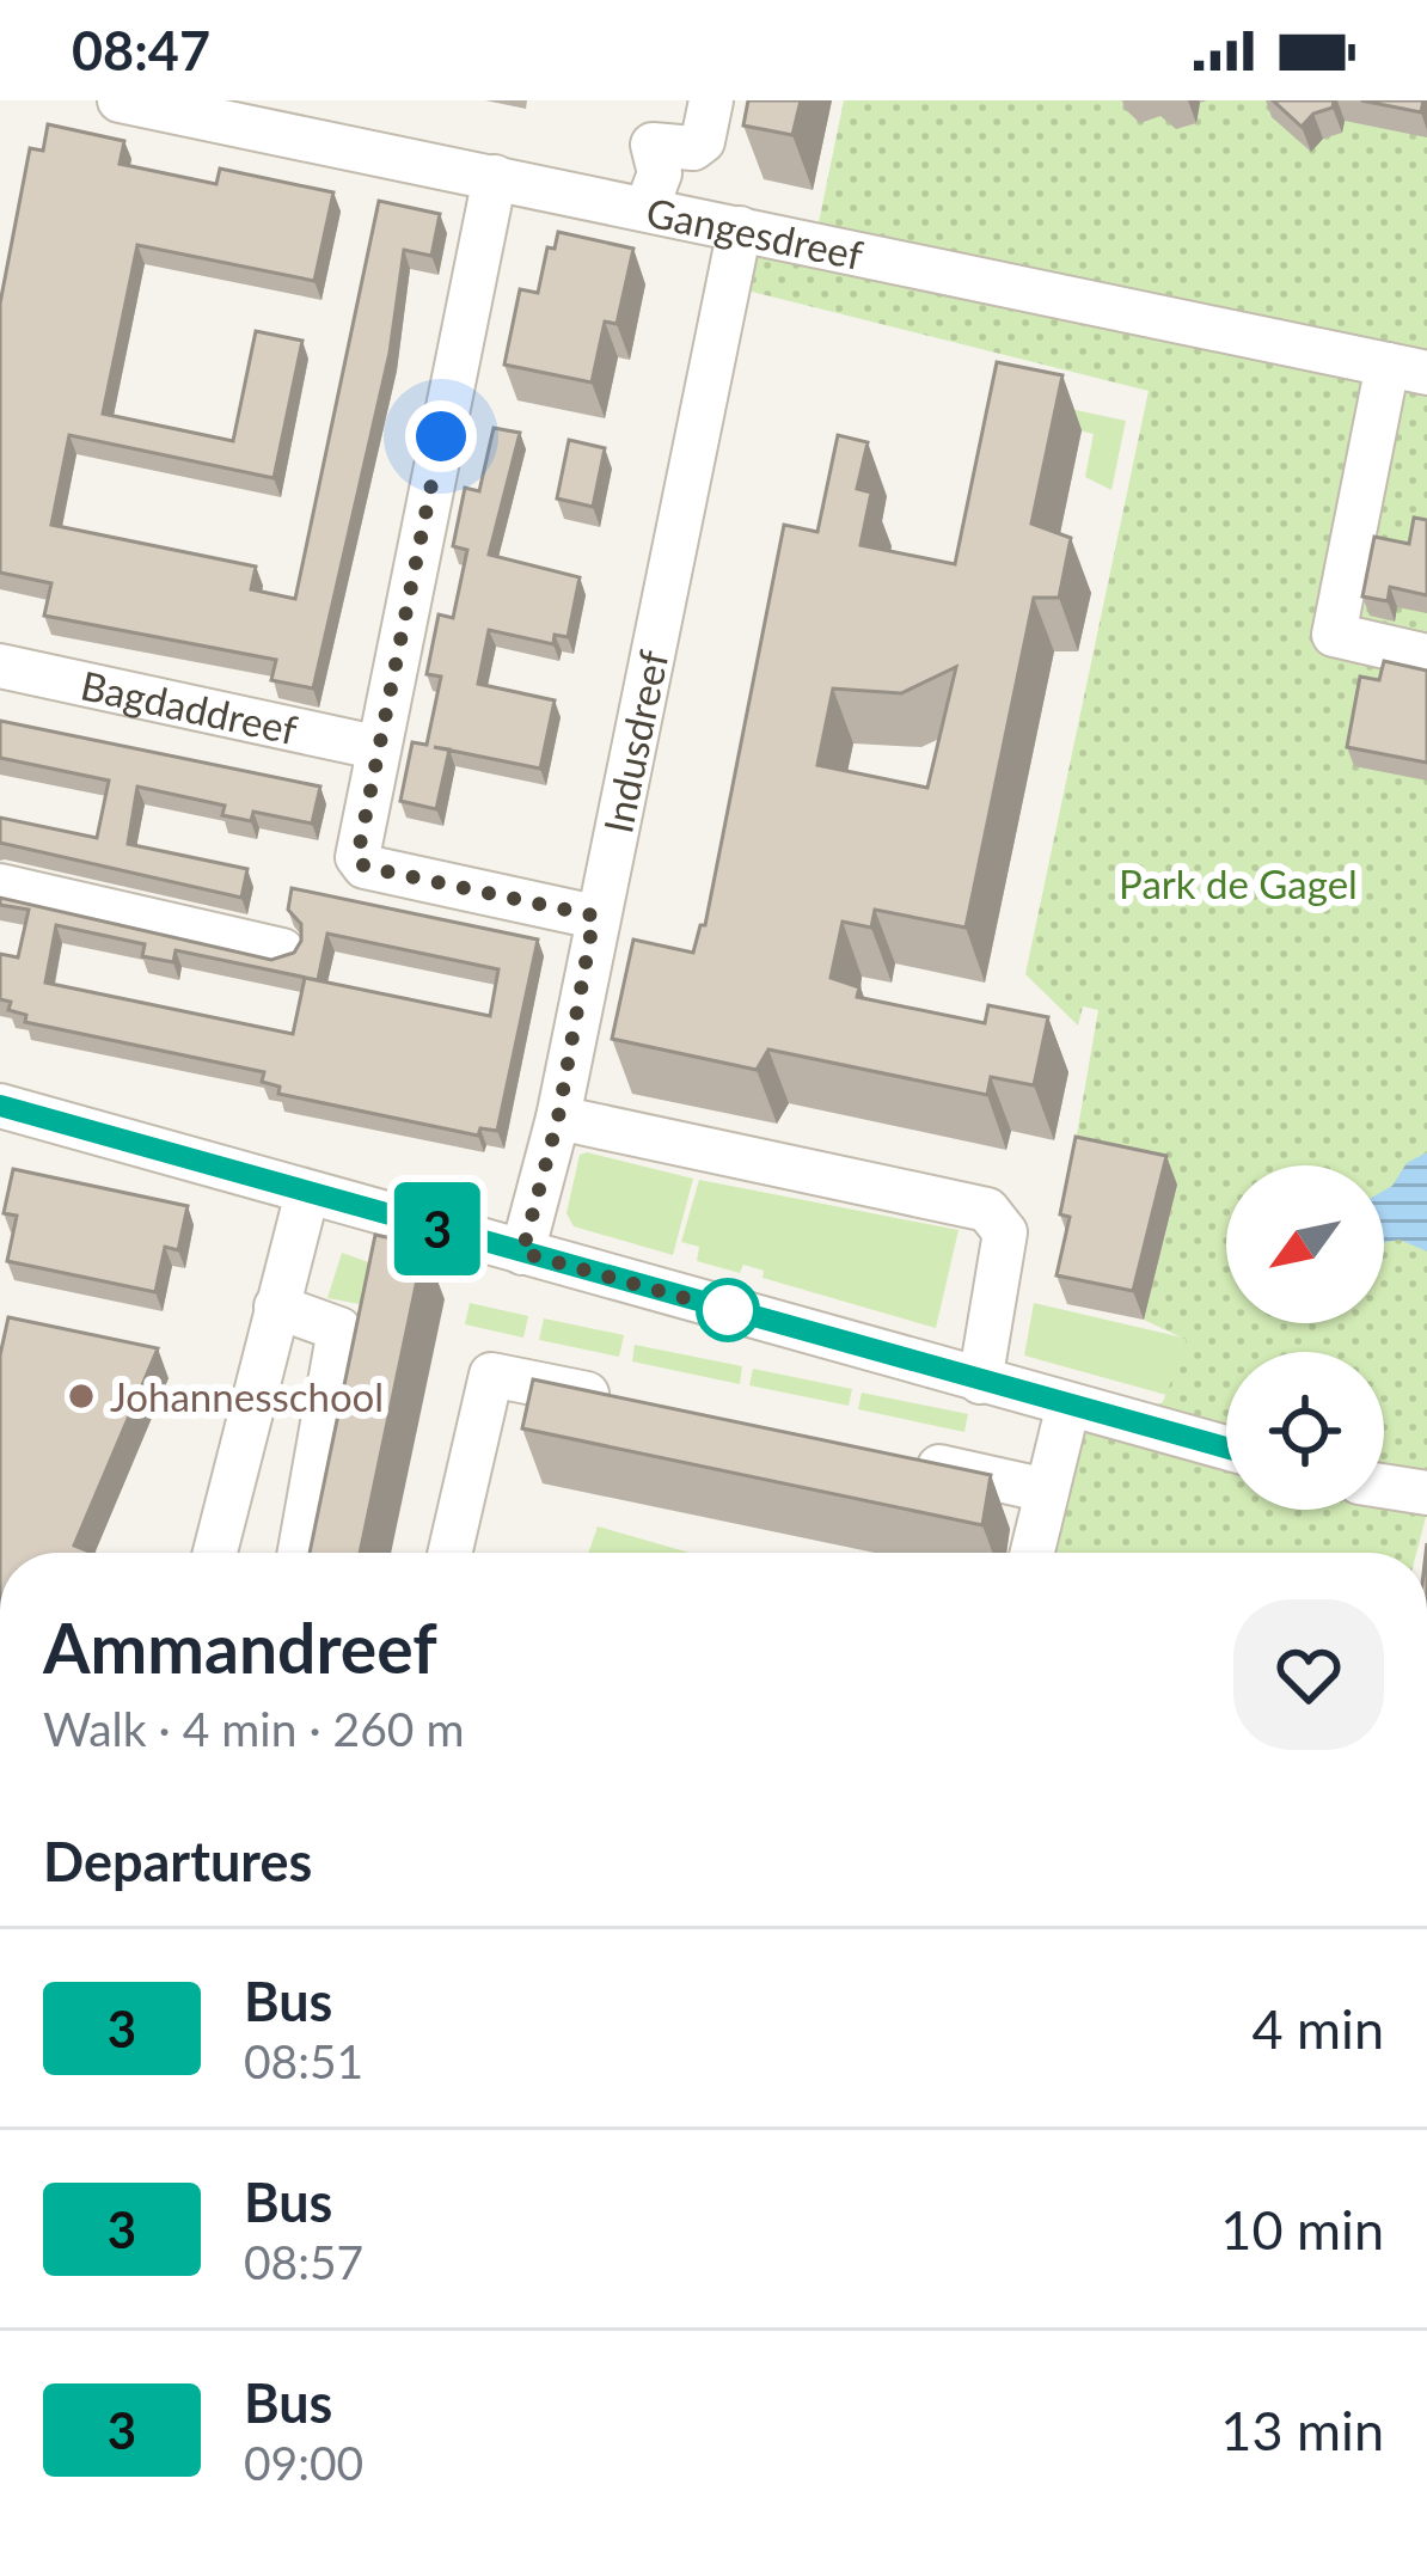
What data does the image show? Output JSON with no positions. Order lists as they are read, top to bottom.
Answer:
{
  "streets": {
    "street": ["Gangesdreef", "Bagdaddreef", "Indusdreef"]
  },
  "crossings": [
    ["Gangesdreef", "Indusdreef"]
  ],
  "parks": ["Park de Gagel"],
  "places": ["Johannesschool"],
  "lines": ["bus line 3"],
  "north": "bottom left",
  "page": {
    "status": "08:47",
    "on_map": "3",
    "heading": [
      ["Ammandreef", "Walk · 4 min · 260 m"],
      "Departures"
    ],
    "list": [
      {
        "mark": "3",
        "name": "Bus",
        "note": "08:51",
        "value": "4 min"
      },
      {
        "mark": "3",
        "name": "Bus",
        "note": "08:57",
        "value": "10 min"
      },
      {
        "mark": "3",
        "name": "Bus",
        "note": "09:00",
        "value": "13 min"
      }
    ]
  }
}
